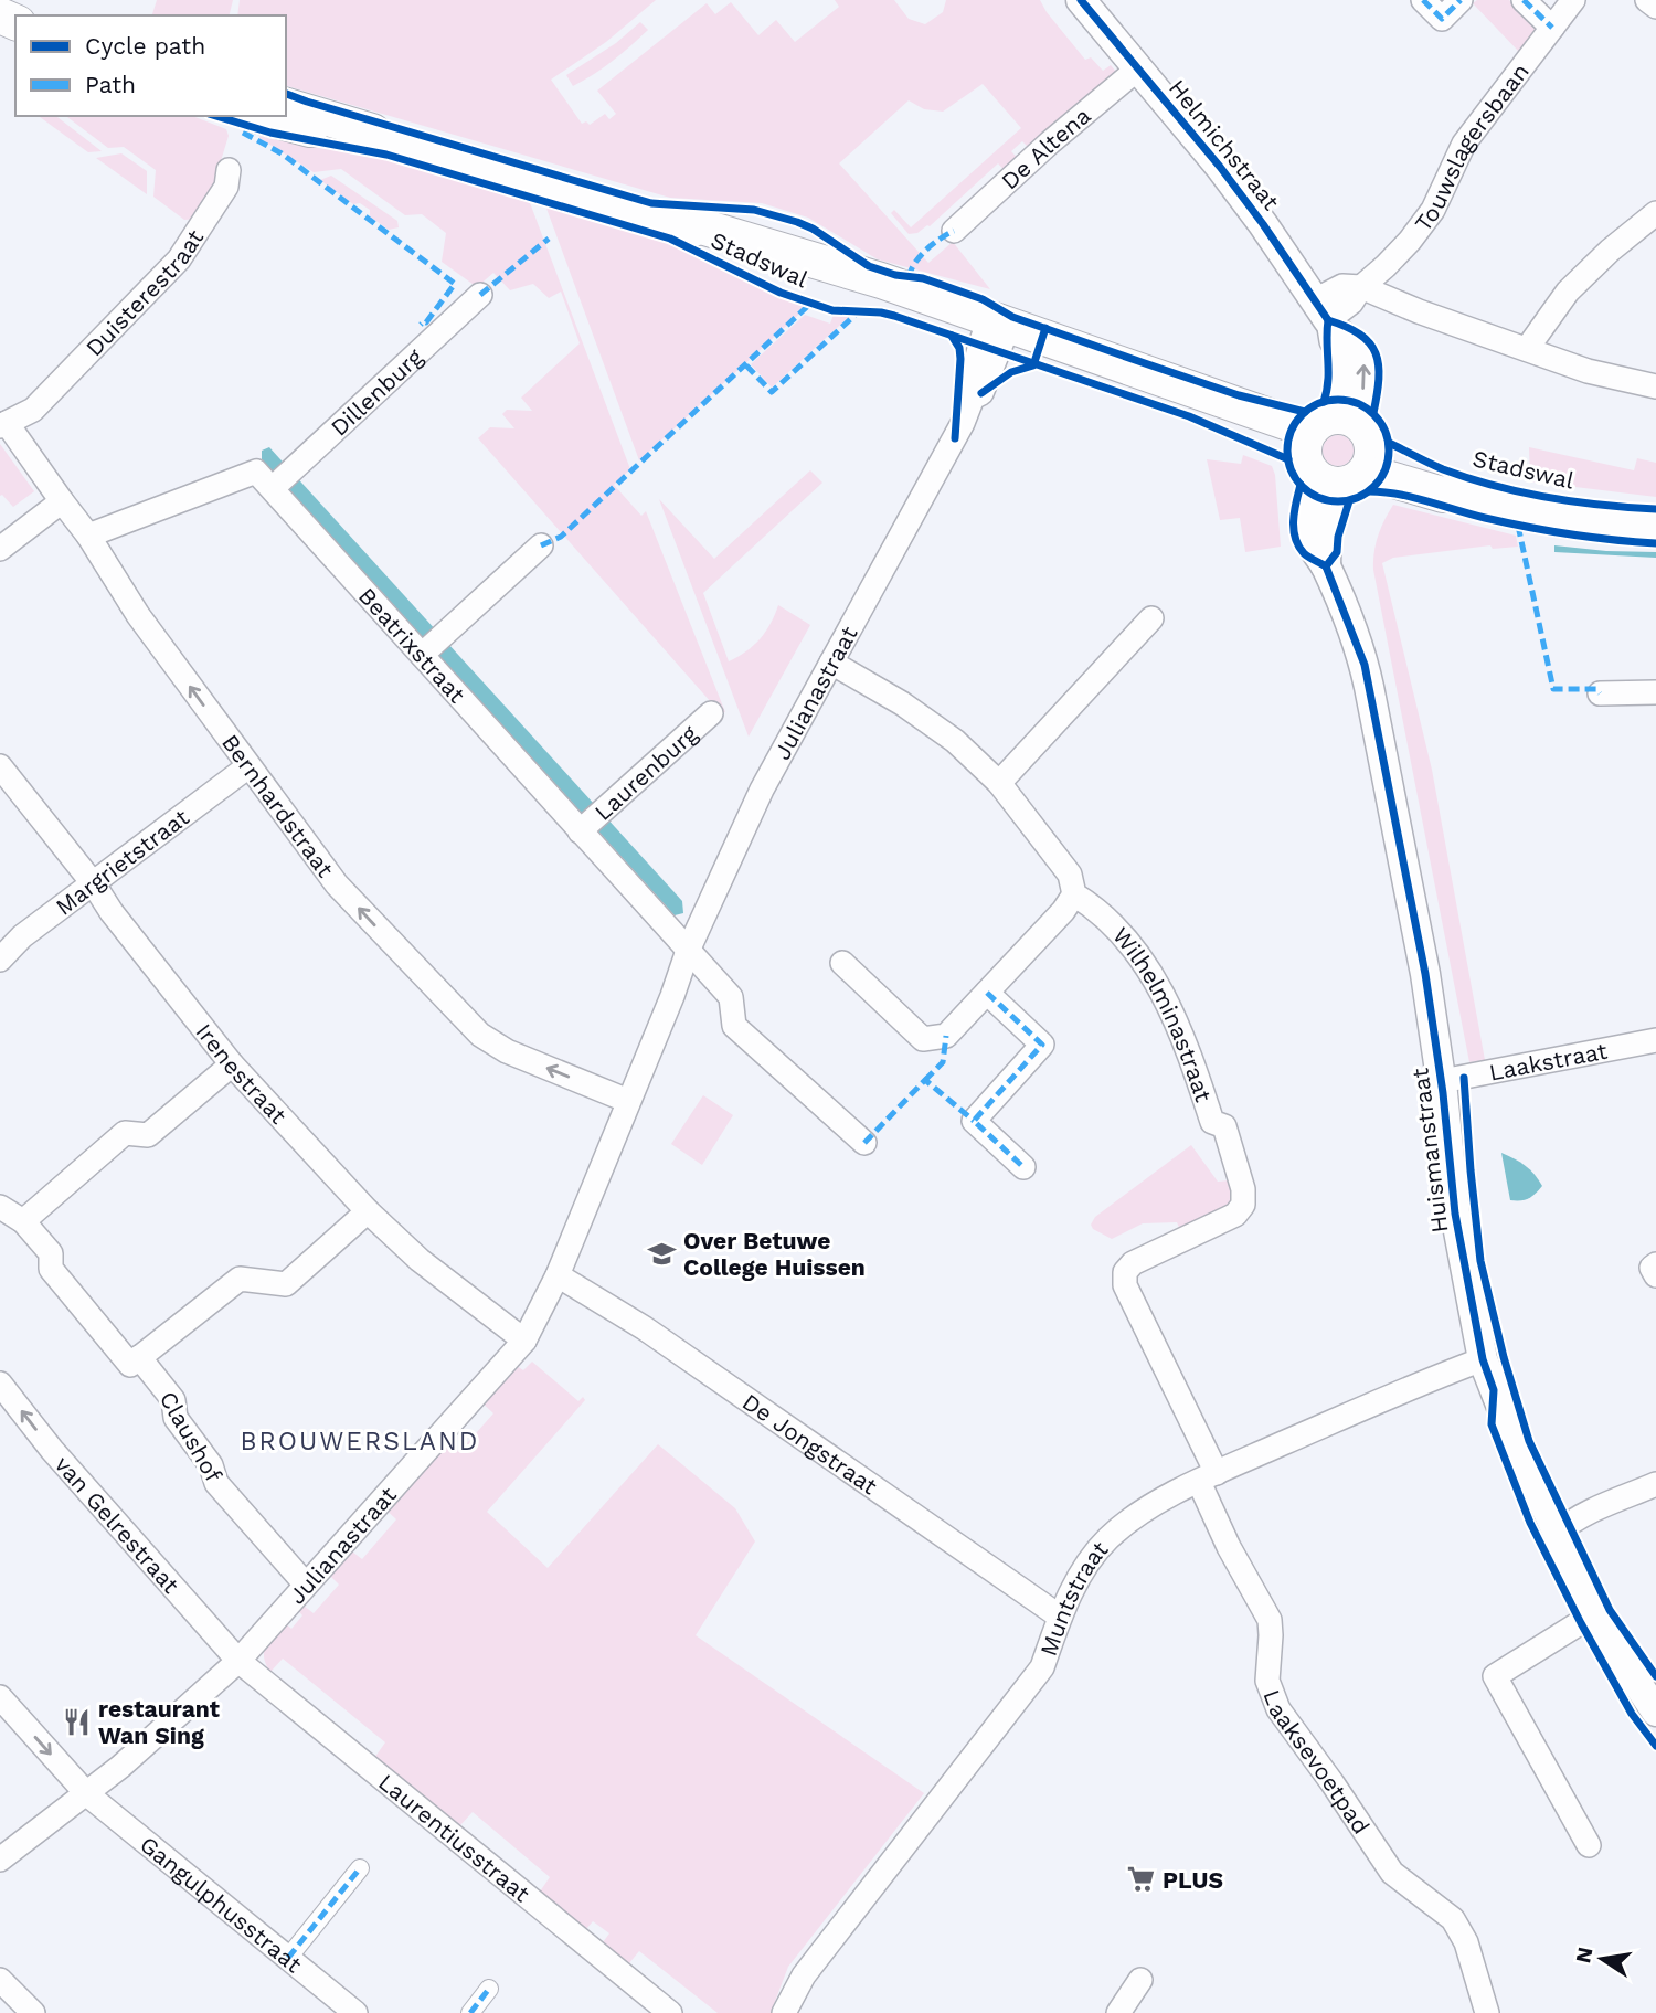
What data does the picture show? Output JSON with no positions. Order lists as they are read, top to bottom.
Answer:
{
  "streets": {
    "main road": ["Stadswal"],
    "street": [
      "Helmichstraat",
      "Touwslagersbaan",
      "De Altena",
      "Duisterestraat",
      "Dillenburg",
      "Beatrixstraat",
      "Julianastraat",
      "Laurenburg",
      "Bernhardstraat",
      "Margrietstraat",
      "Wilhelminastraat",
      "Laakstraat",
      "Irenestraat",
      "Huismanstraat",
      "Claushof",
      "De Jongstraat",
      "van Gelrestraat",
      "Muntstraat",
      "Laaksevoetpad",
      "Laurentiusstraat",
      "Gangulphusstraat"
    ]
  },
  "crossings": [
    ["Helmichstraat", "Touwslagersbaan"],
    ["Helmichstraat", "De Altena"],
    ["Helmichstraat", "Stadswal"],
    ["Helmichstraat", "Huismanstraat"],
    ["Stadswal", "Julianastraat"],
    ["Stadswal", "Huismanstraat"],
    ["Duisterestraat", "Bernhardstraat"],
    ["Dillenburg", "Beatrixstraat"],
    ["Beatrixstraat", "Julianastraat"],
    ["Beatrixstraat", "Laurenburg"],
    ["Beatrixstraat", "Bernhardstraat"],
    ["Julianastraat", "Bernhardstraat"],
    ["Julianastraat", "Wilhelminastraat"],
    ["Julianastraat", "Irenestraat"],
    ["Julianastraat", "Claushof"],
    ["Julianastraat", "De Jongstraat"],
    ["Julianastraat", "van Gelrestraat"],
    ["Julianastraat", "Laurentiusstraat"],
    ["Julianastraat", "Gangulphusstraat"],
    ["Bernhardstraat", "Margrietstraat"],
    ["Margrietstraat", "Irenestraat"],
    ["Wilhelminastraat", "Muntstraat"],
    ["Wilhelminastraat", "Laaksevoetpad"],
    ["Laakstraat", "Huismanstraat"],
    ["Huismanstraat", "Muntstraat"],
    ["De Jongstraat", "Muntstraat"],
    ["van Gelrestraat", "Laurentiusstraat"],
    ["Muntstraat", "Laaksevoetpad"]
  ],
  "one_way": ["Bernhardstraat", "van Gelrestraat"],
  "districts": ["BROUWERSLAND"],
  "places": {
    "school or university": ["Over Betuwe College Huissen"],
    "restaurant": ["restaurant Wan Sing"],
    "supermarket": ["PLUS"]
  },
  "legend": ["Cycle path", "Path"],
  "north": "left"
}
